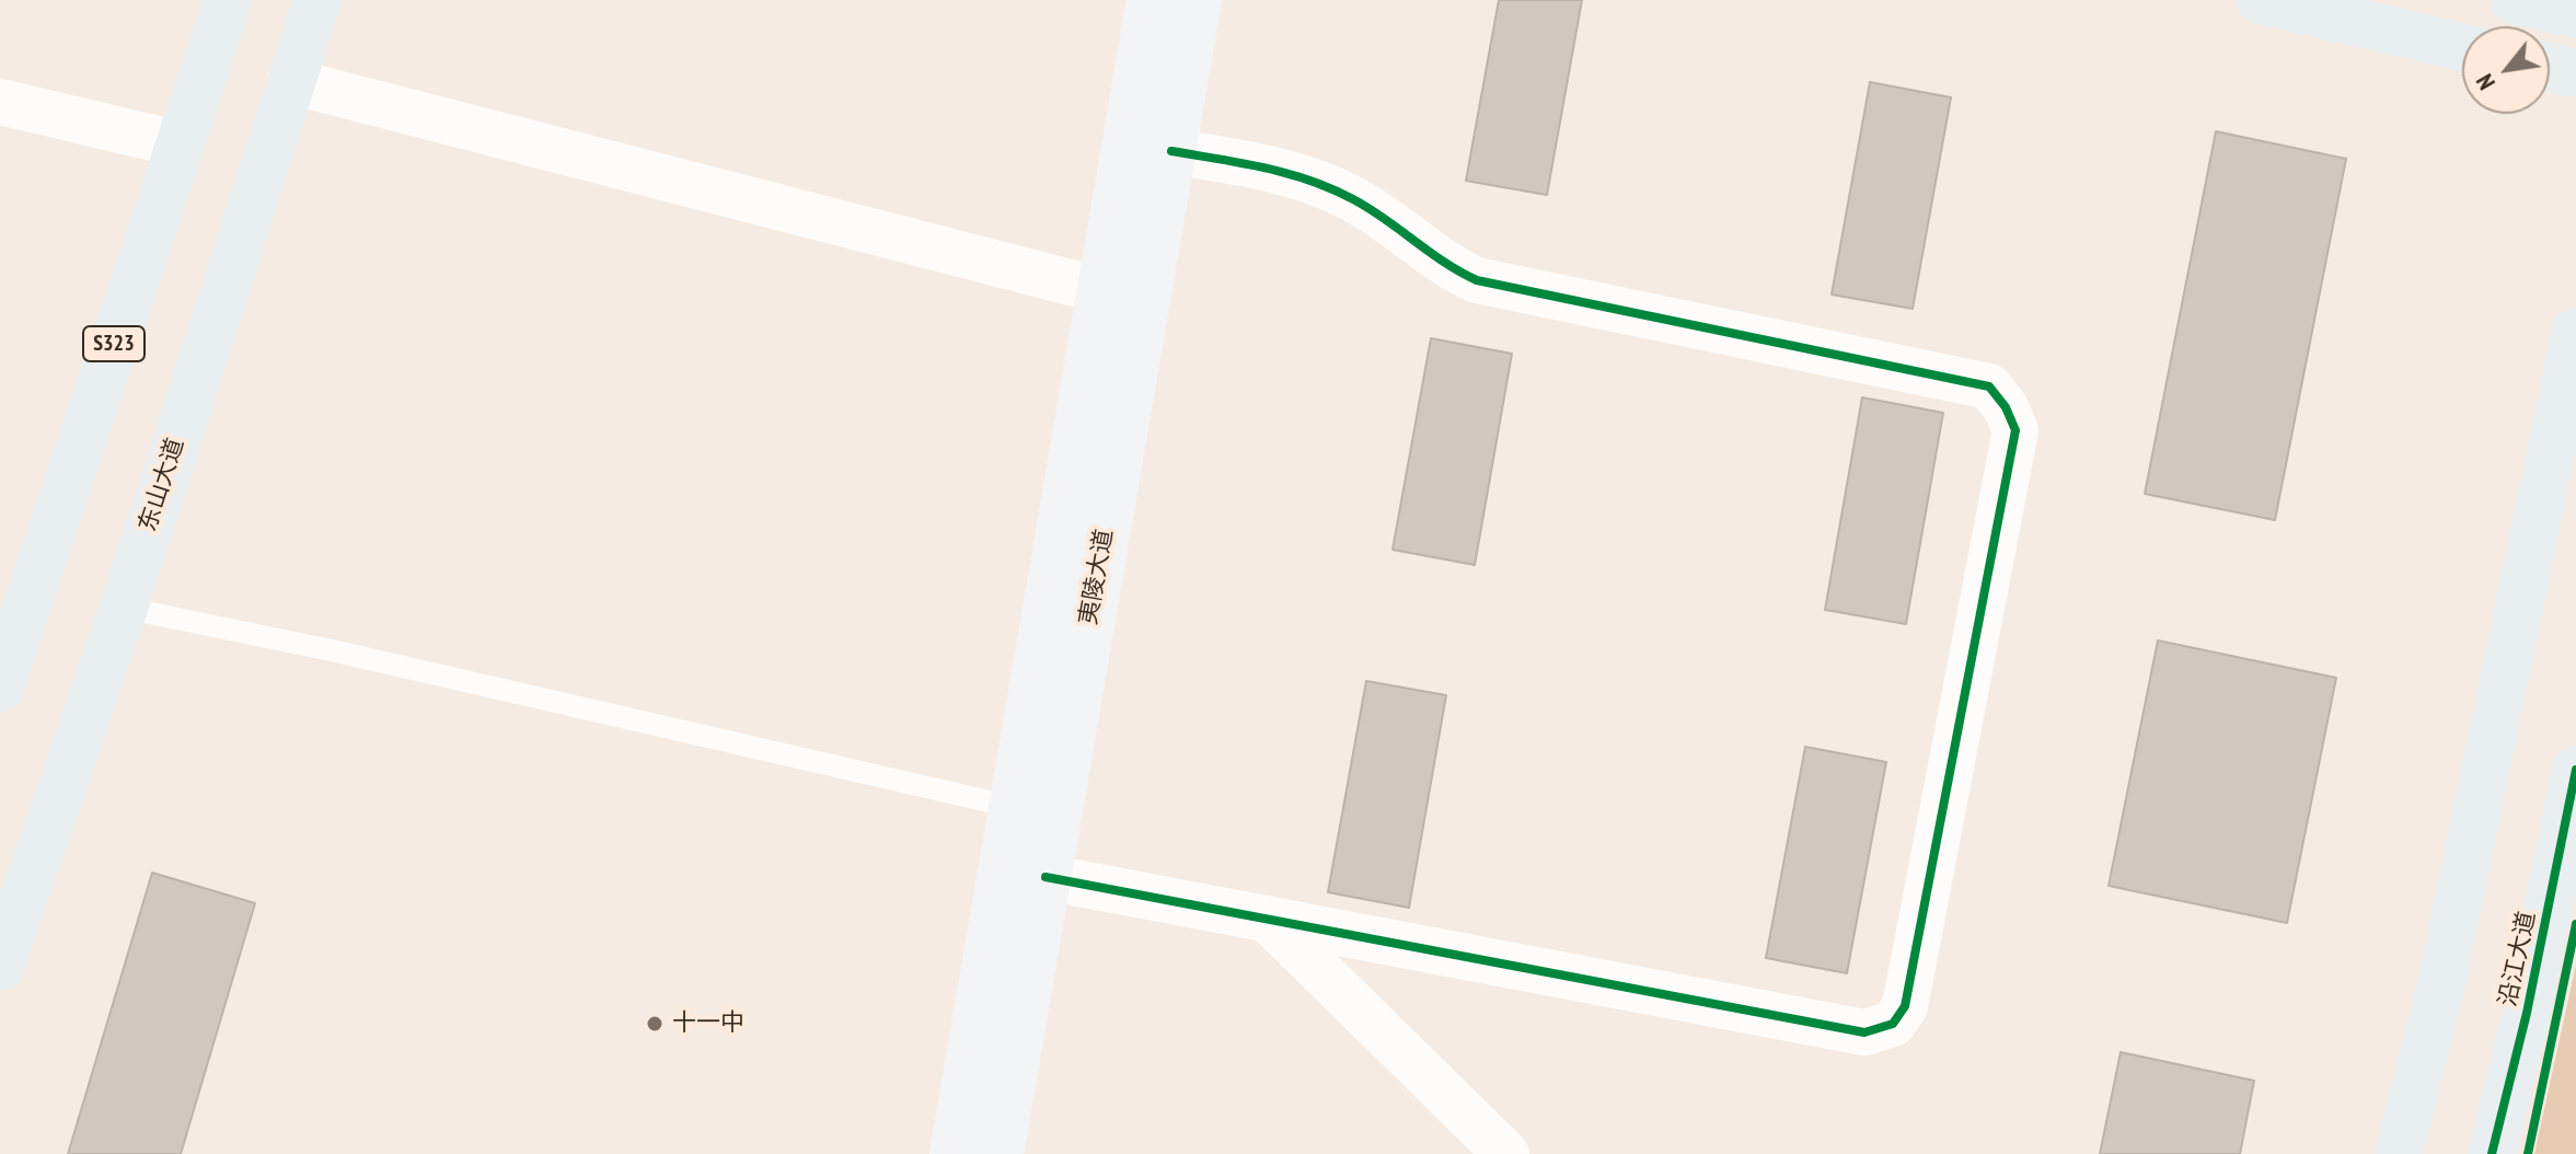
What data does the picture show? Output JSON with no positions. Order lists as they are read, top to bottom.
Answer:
{
  "streets": {
    "main road": [
      "S323",
      "东山大道",
      "夷陵大道",
      "沿江大道"
    ]
  },
  "places": ["十一中"],
  "north": "bottom left"
}
